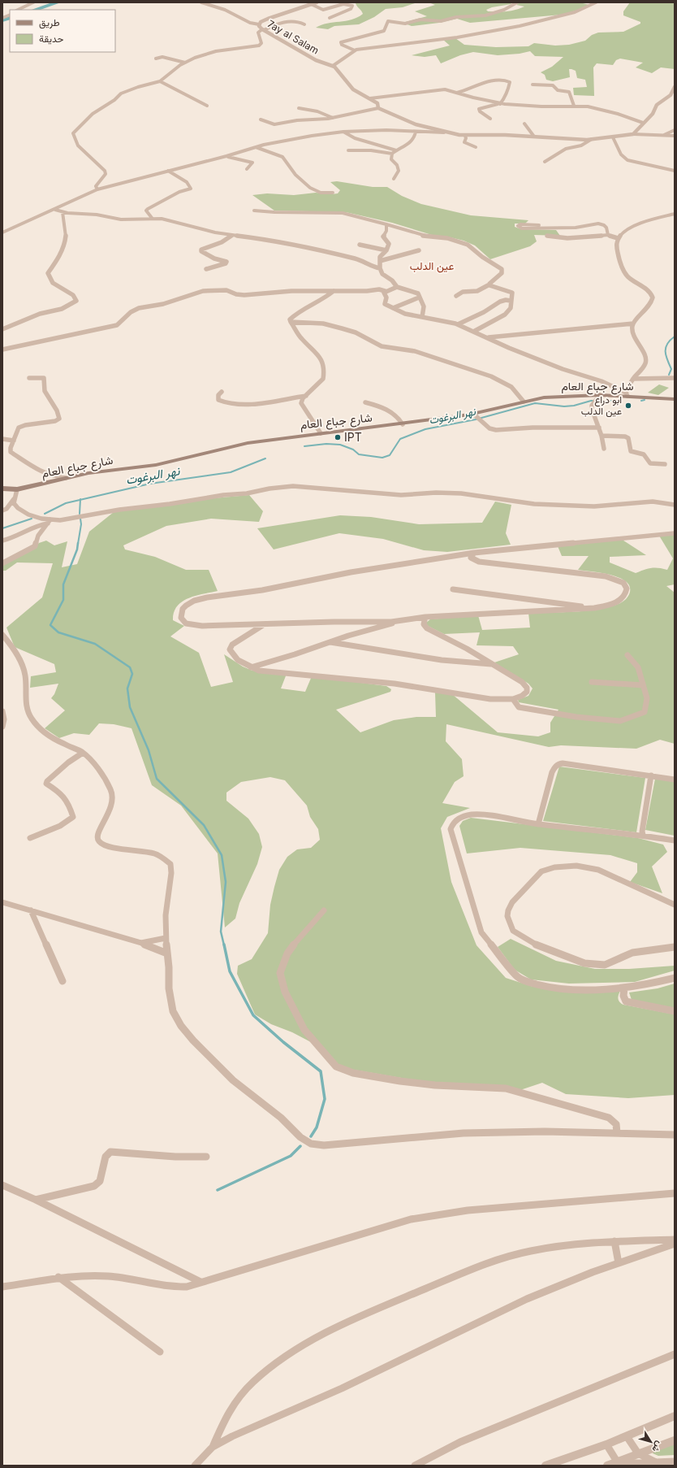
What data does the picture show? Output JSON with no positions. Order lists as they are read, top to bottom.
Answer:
{
  "streets": {
    "main road": ["شارع جباع العام"],
    "street": ["7ay al Salam"]
  },
  "districts": ["عين الدلب"],
  "water": ["نهر البرغوت"],
  "places": ["ابو دراع عين الدلب", "IPT"],
  "legend": ["طريق", "حديقة"],
  "north": "bottom right"
}
